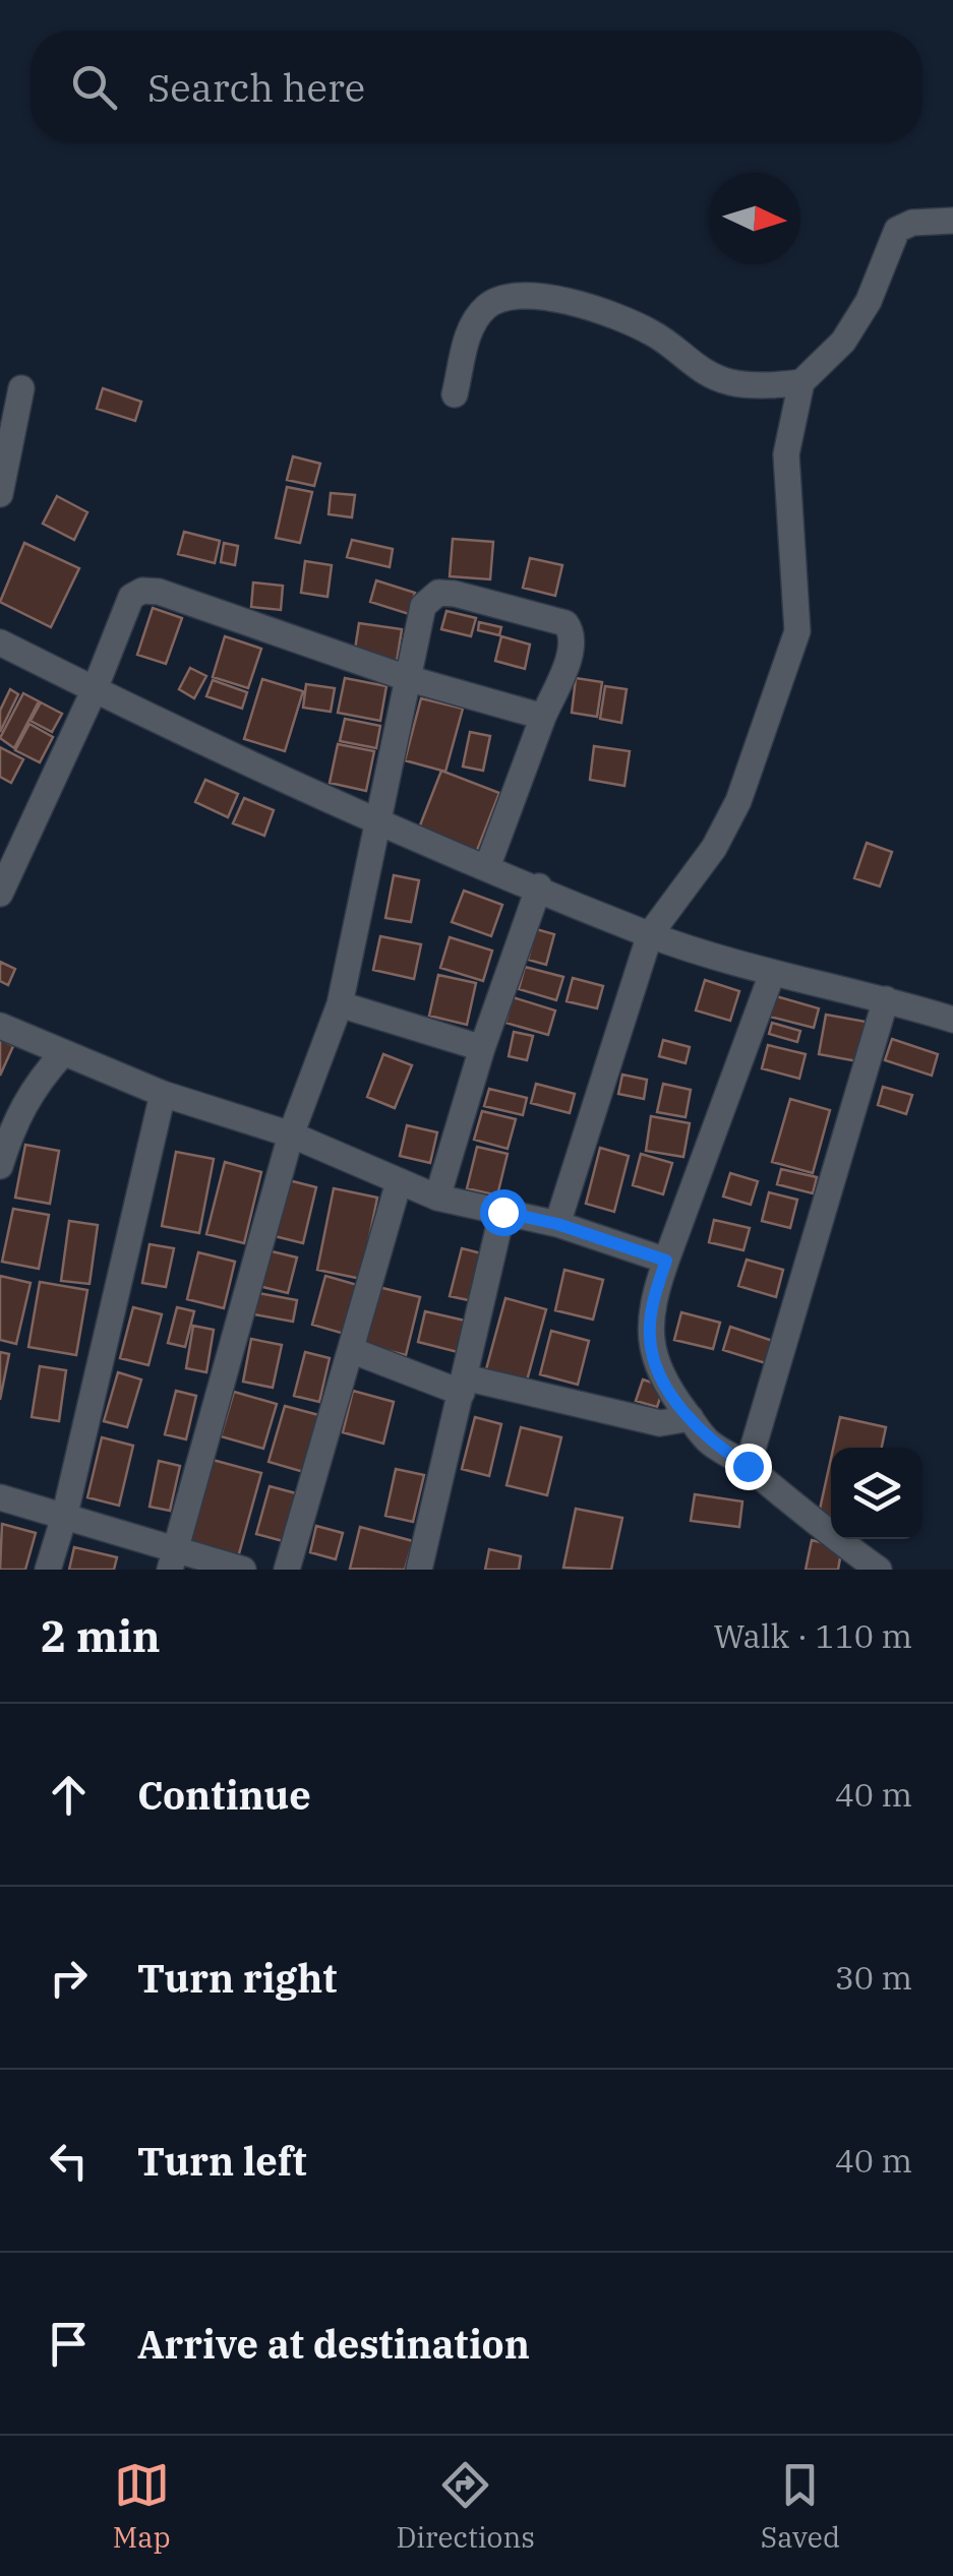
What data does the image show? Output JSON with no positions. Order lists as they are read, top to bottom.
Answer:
{
  "north": "right",
  "page": {
    "search": "Search here",
    "heading": ["2 min", "Walk · 110 m"],
    "list": [
      ["Continue", "40 m"],
      ["Turn right", "30 m"],
      ["Turn left", "40 m"],
      "Arrive at destination"
    ],
    "nav": ["Map", "Directions", "Saved"]
  }
}
